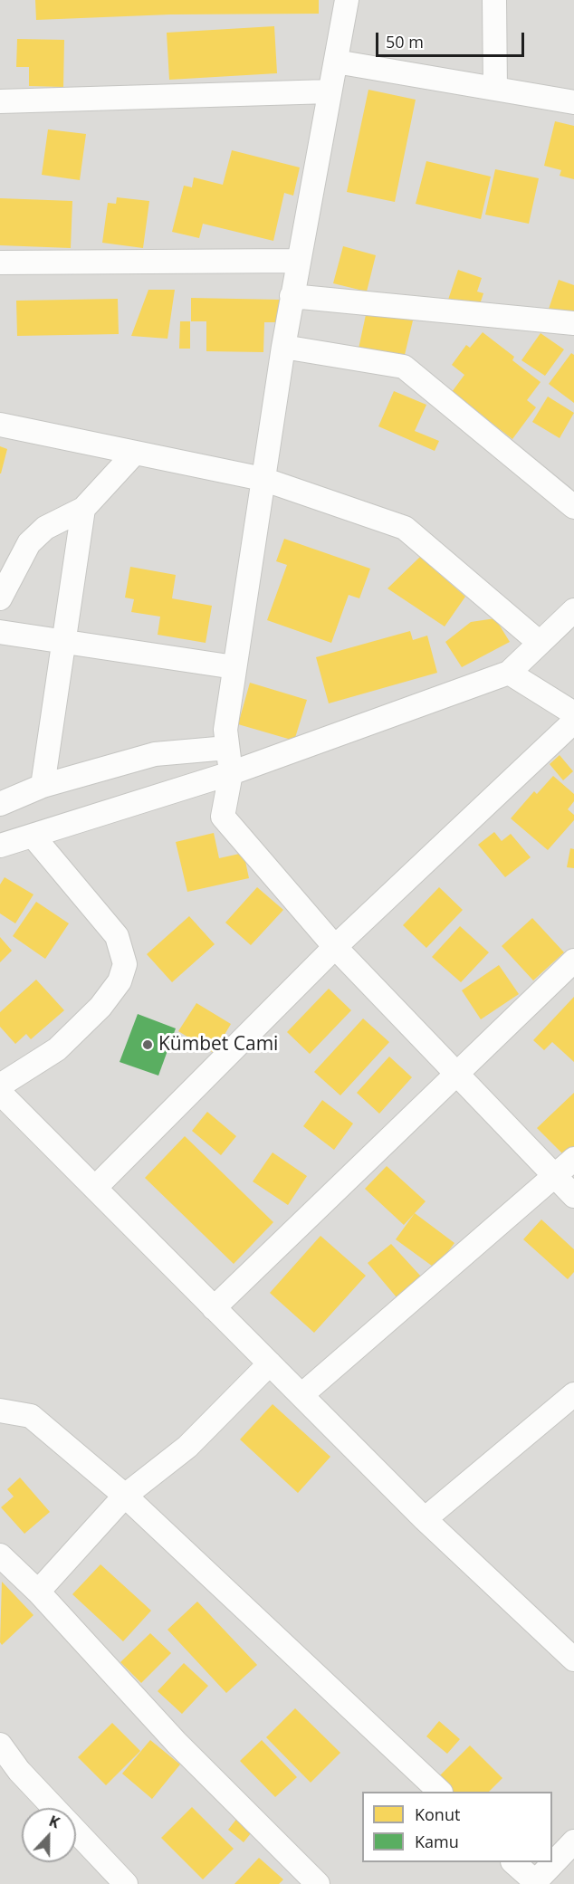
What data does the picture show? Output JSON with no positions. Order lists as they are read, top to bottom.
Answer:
{
  "places": ["Kümbet Cami"],
  "legend": ["Konut", "Kamu"],
  "scale_bar": "50 m",
  "north": "top"
}
